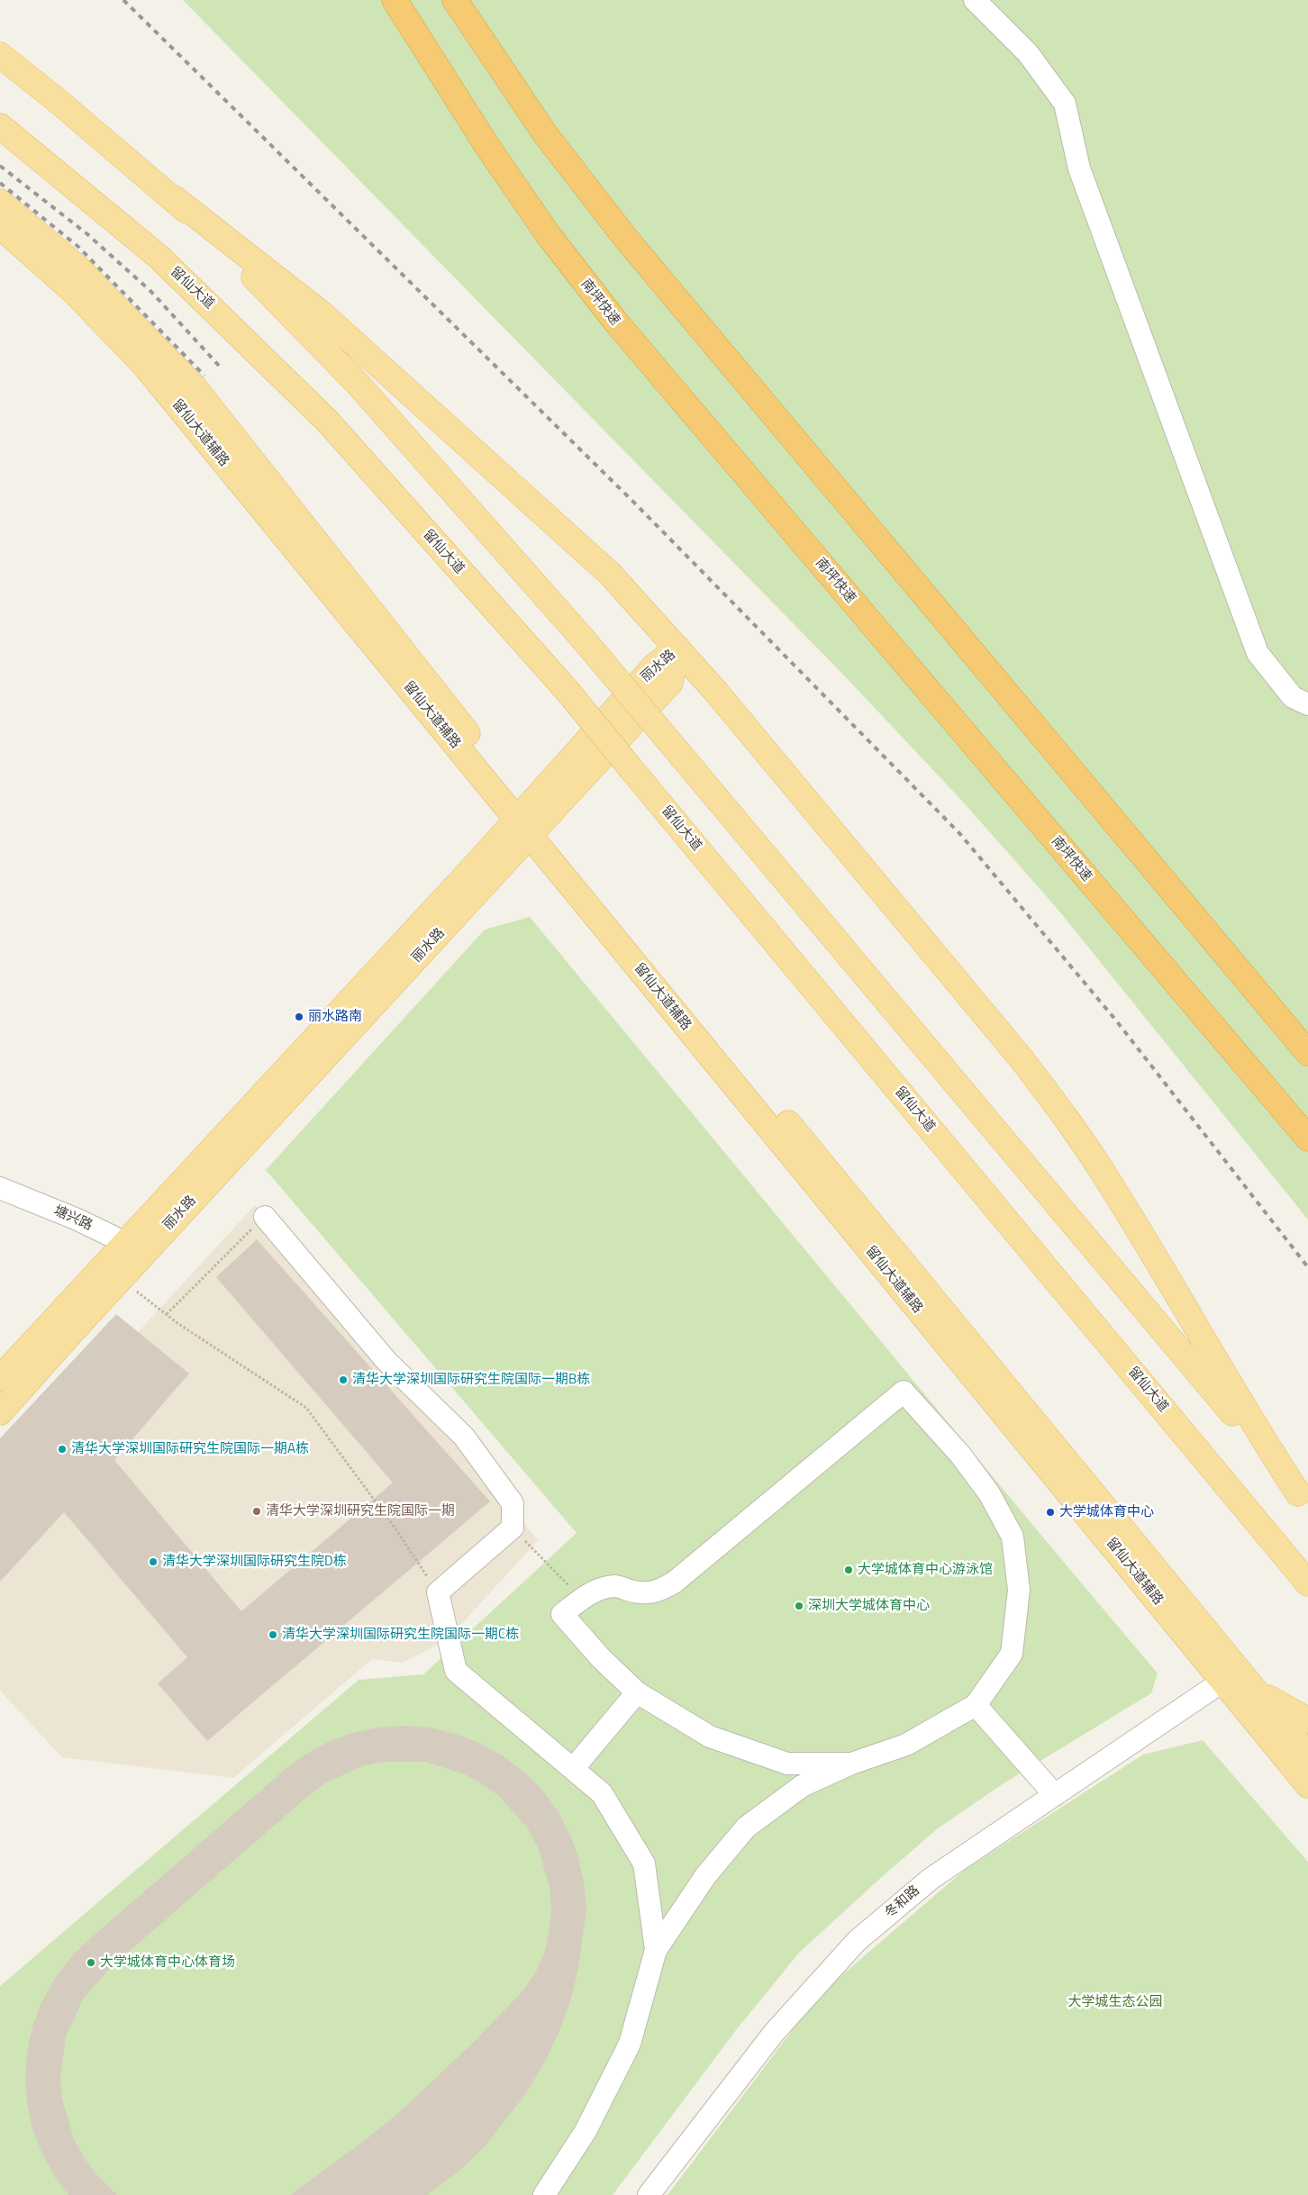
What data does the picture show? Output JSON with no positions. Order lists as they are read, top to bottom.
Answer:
{
  "streets": {
    "highway": ["南坪快速"],
    "main road": ["留仙大道", "留仙大道辅路", "丽水路"],
    "street": ["塘兴路", "冬和路"]
  },
  "crossings": [
    ["留仙大道辅路", "丽水路"],
    ["留仙大道辅路", "冬和路"],
    ["丽水路", "塘兴路"]
  ],
  "parks": ["大学城生态公园"],
  "places": [
    "丽水路南",
    "清华大学深圳国际研究生院国际一期B栋",
    "清华大学深圳国际研究生院国际一期A栋",
    "清华大学深圳研究生院国际一期",
    "大学城体育中心",
    "清华大学深圳国际研究生院D栋",
    "大学城体育中心游泳馆",
    "深圳大学城体育中心",
    "清华大学深圳国际研究生院国际一期C栋",
    "大学城体育中心体育场"
  ]
}
